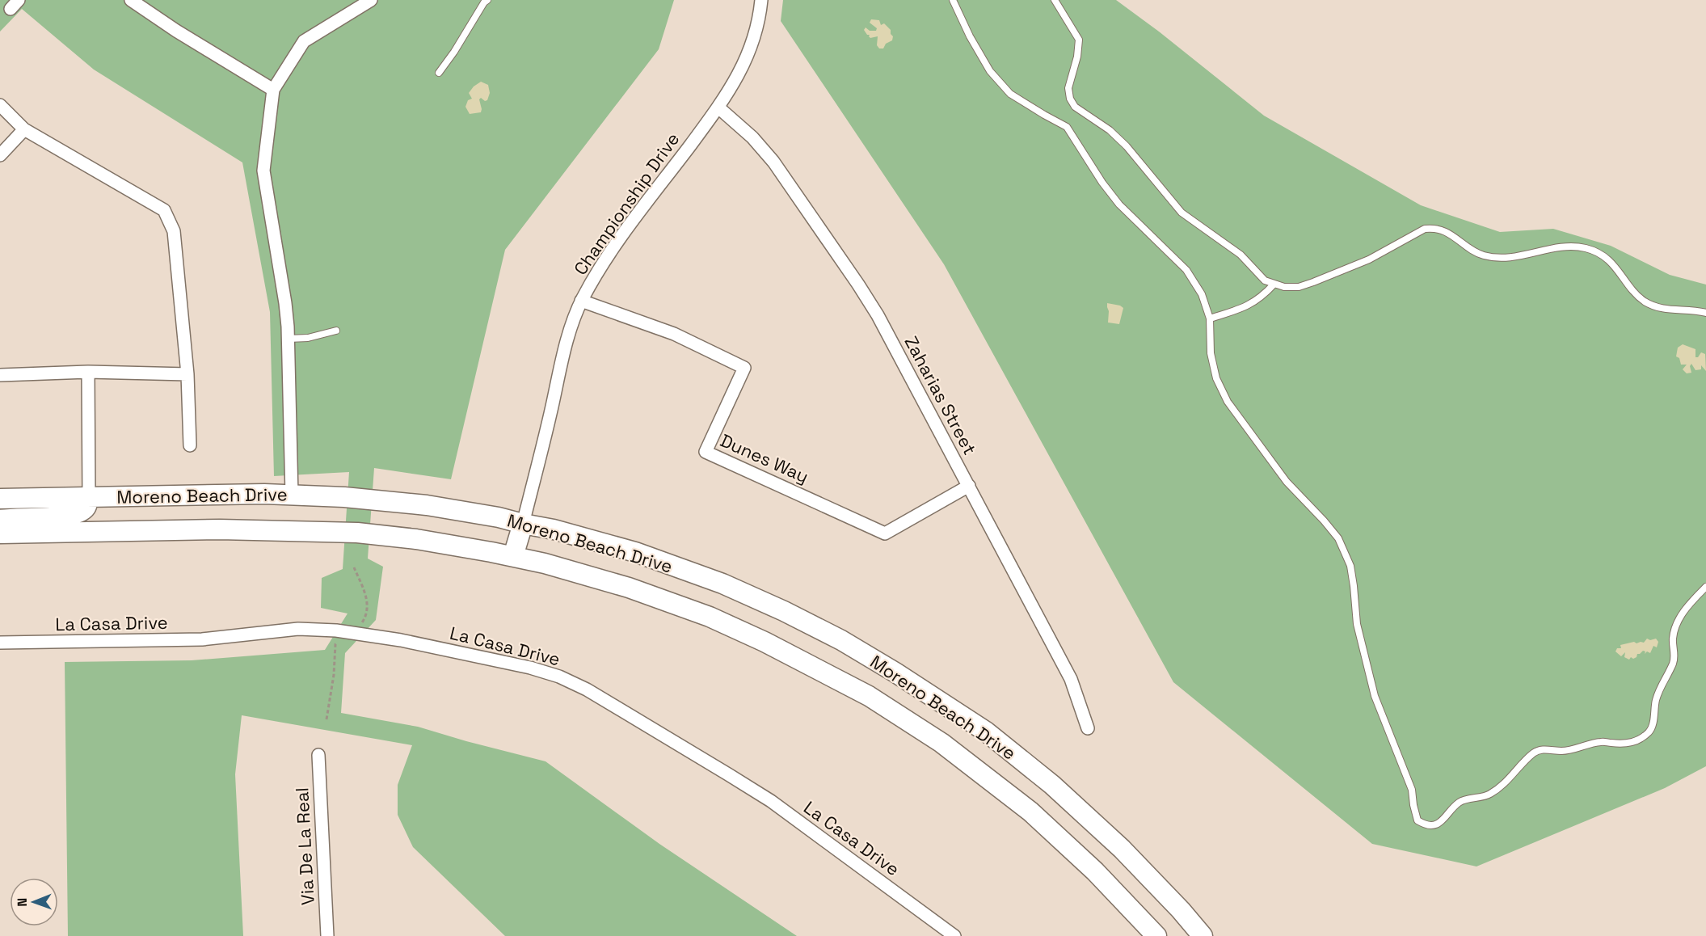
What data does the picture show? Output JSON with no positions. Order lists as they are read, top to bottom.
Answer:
{
  "streets": {
    "main road": ["Moreno Beach Drive"],
    "street": [
      "Championship Drive",
      "Zaharias Street",
      "Dunes Way",
      "La Casa Drive",
      "Via De La Real"
    ]
  },
  "crossings": [
    ["Championship Drive", "Zaharias Street"],
    ["Championship Drive", "Dunes Way"],
    ["Championship Drive", "Moreno Beach Drive"],
    ["Zaharias Street", "Dunes Way"]
  ],
  "north": "left"
}
